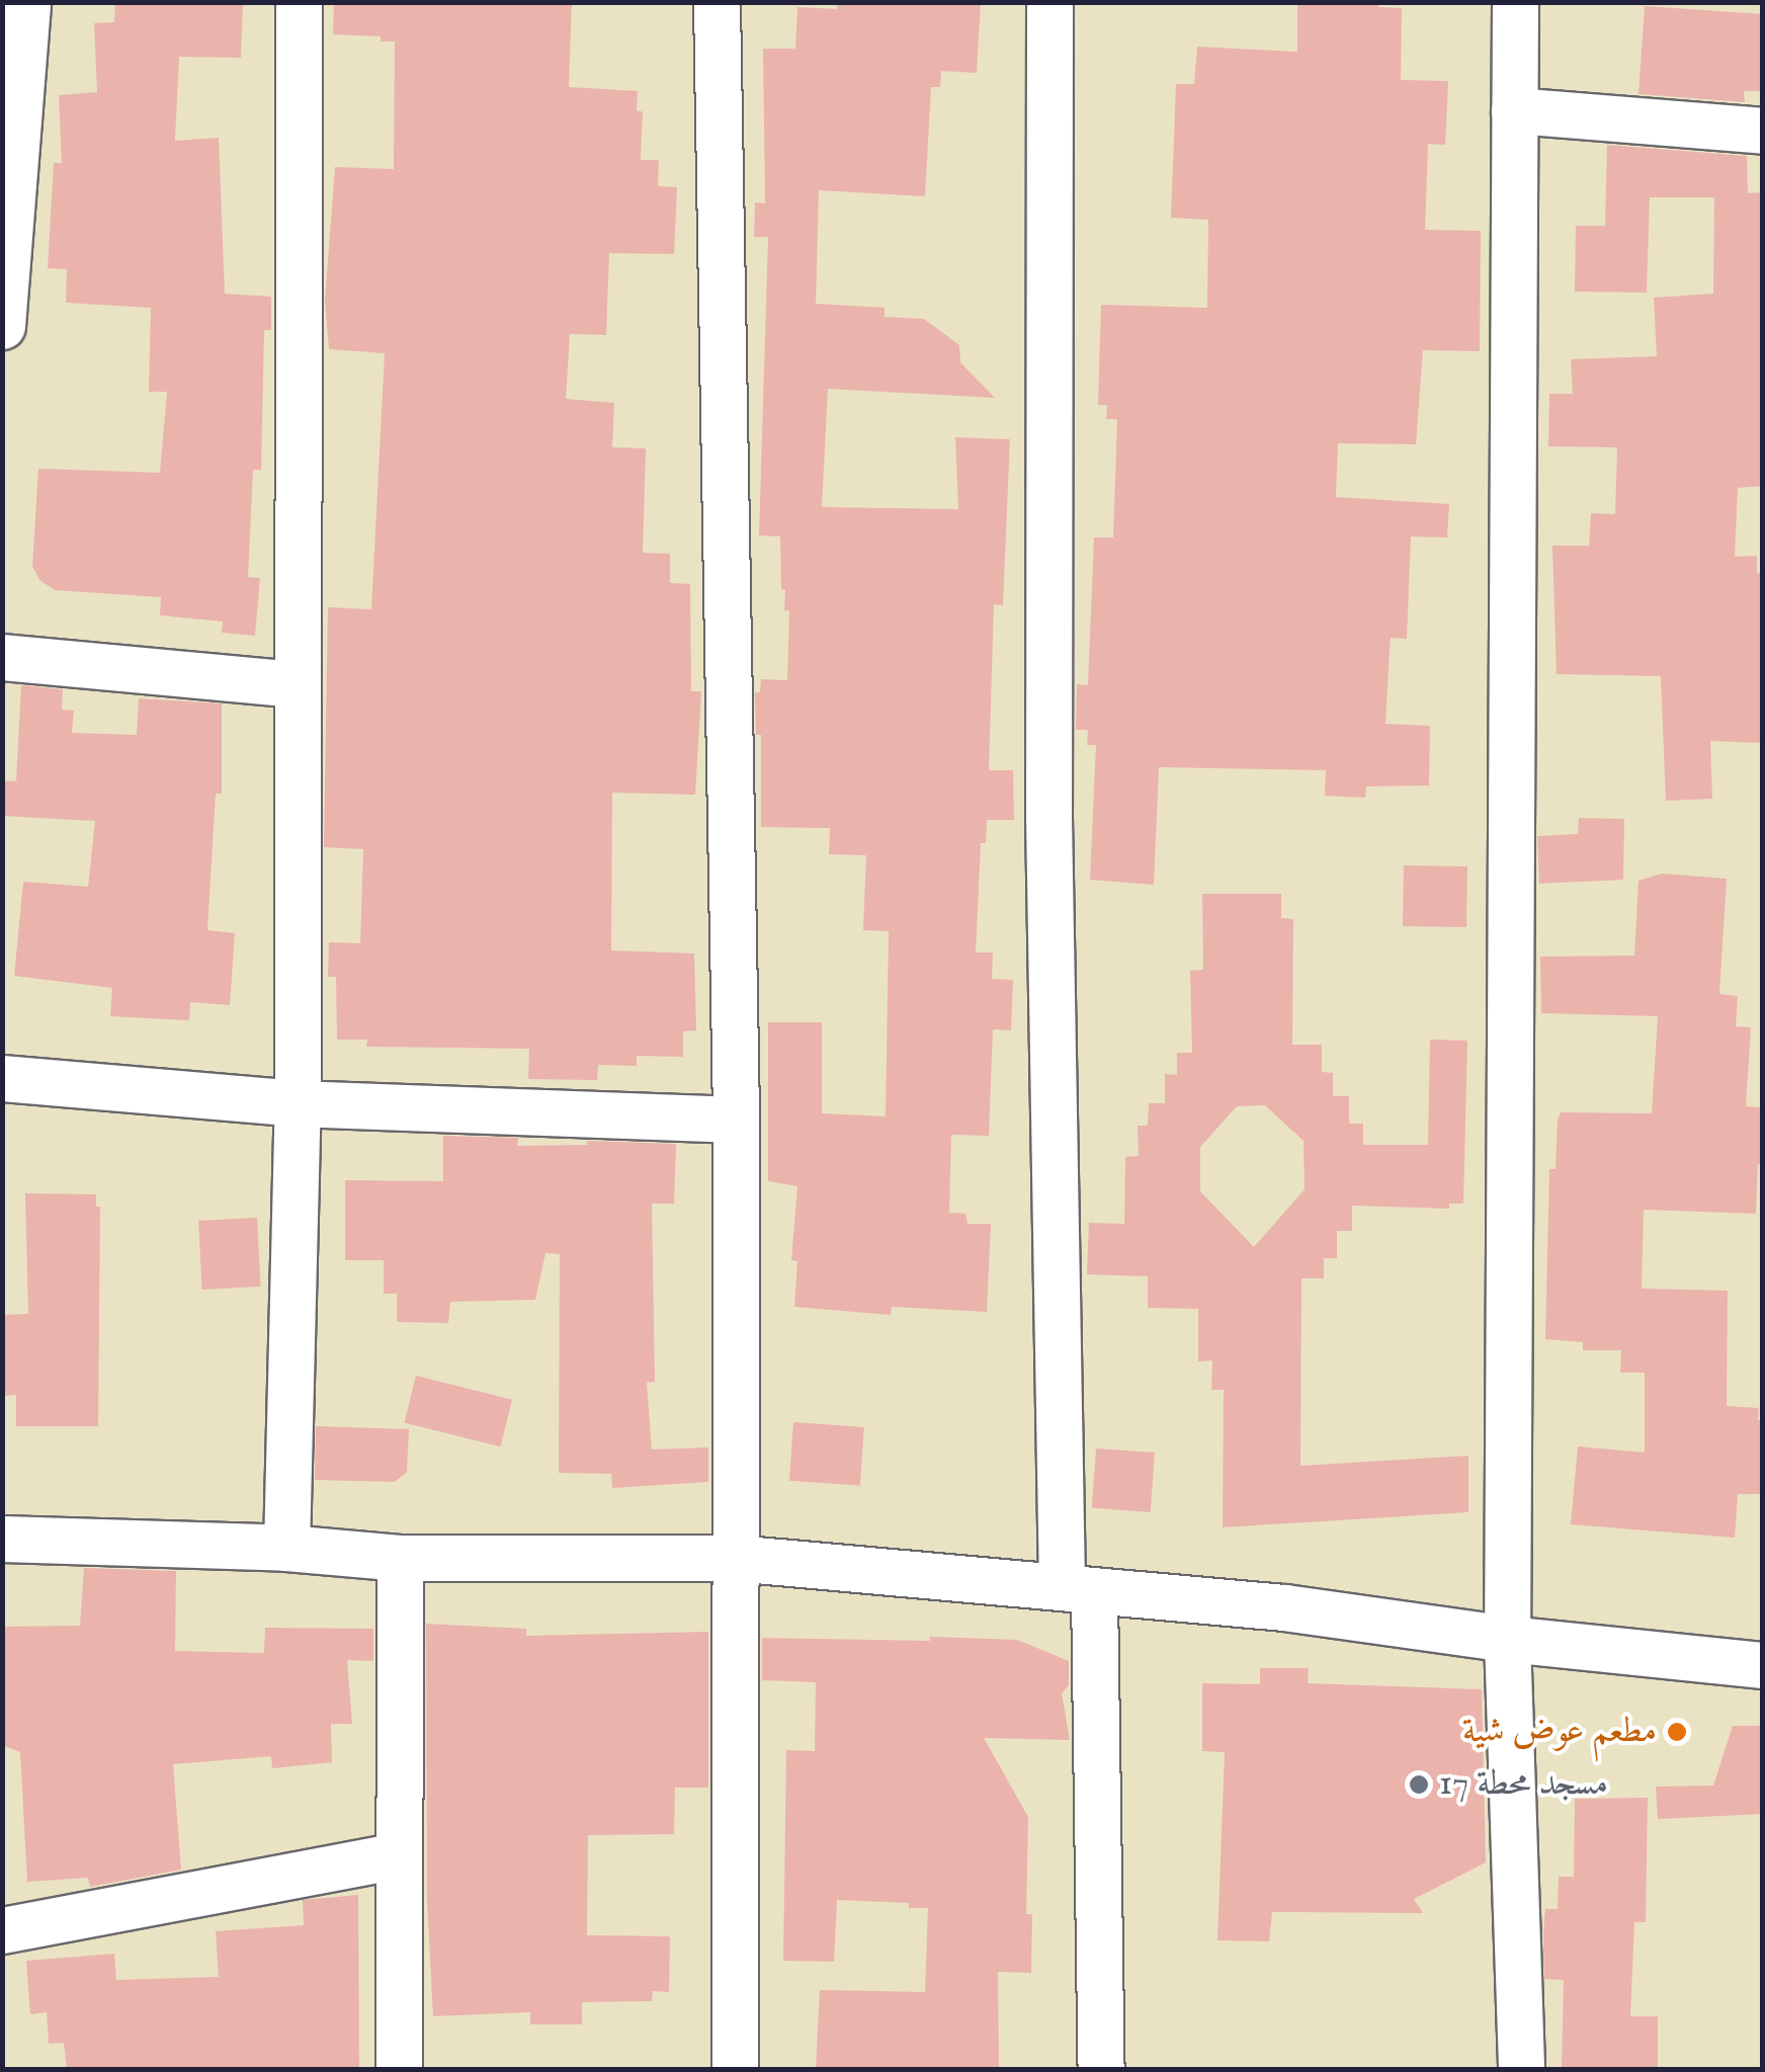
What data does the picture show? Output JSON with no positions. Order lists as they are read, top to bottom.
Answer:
{
  "places": ["مطعم عوض شية", "مسجد محطة 17"]
}
